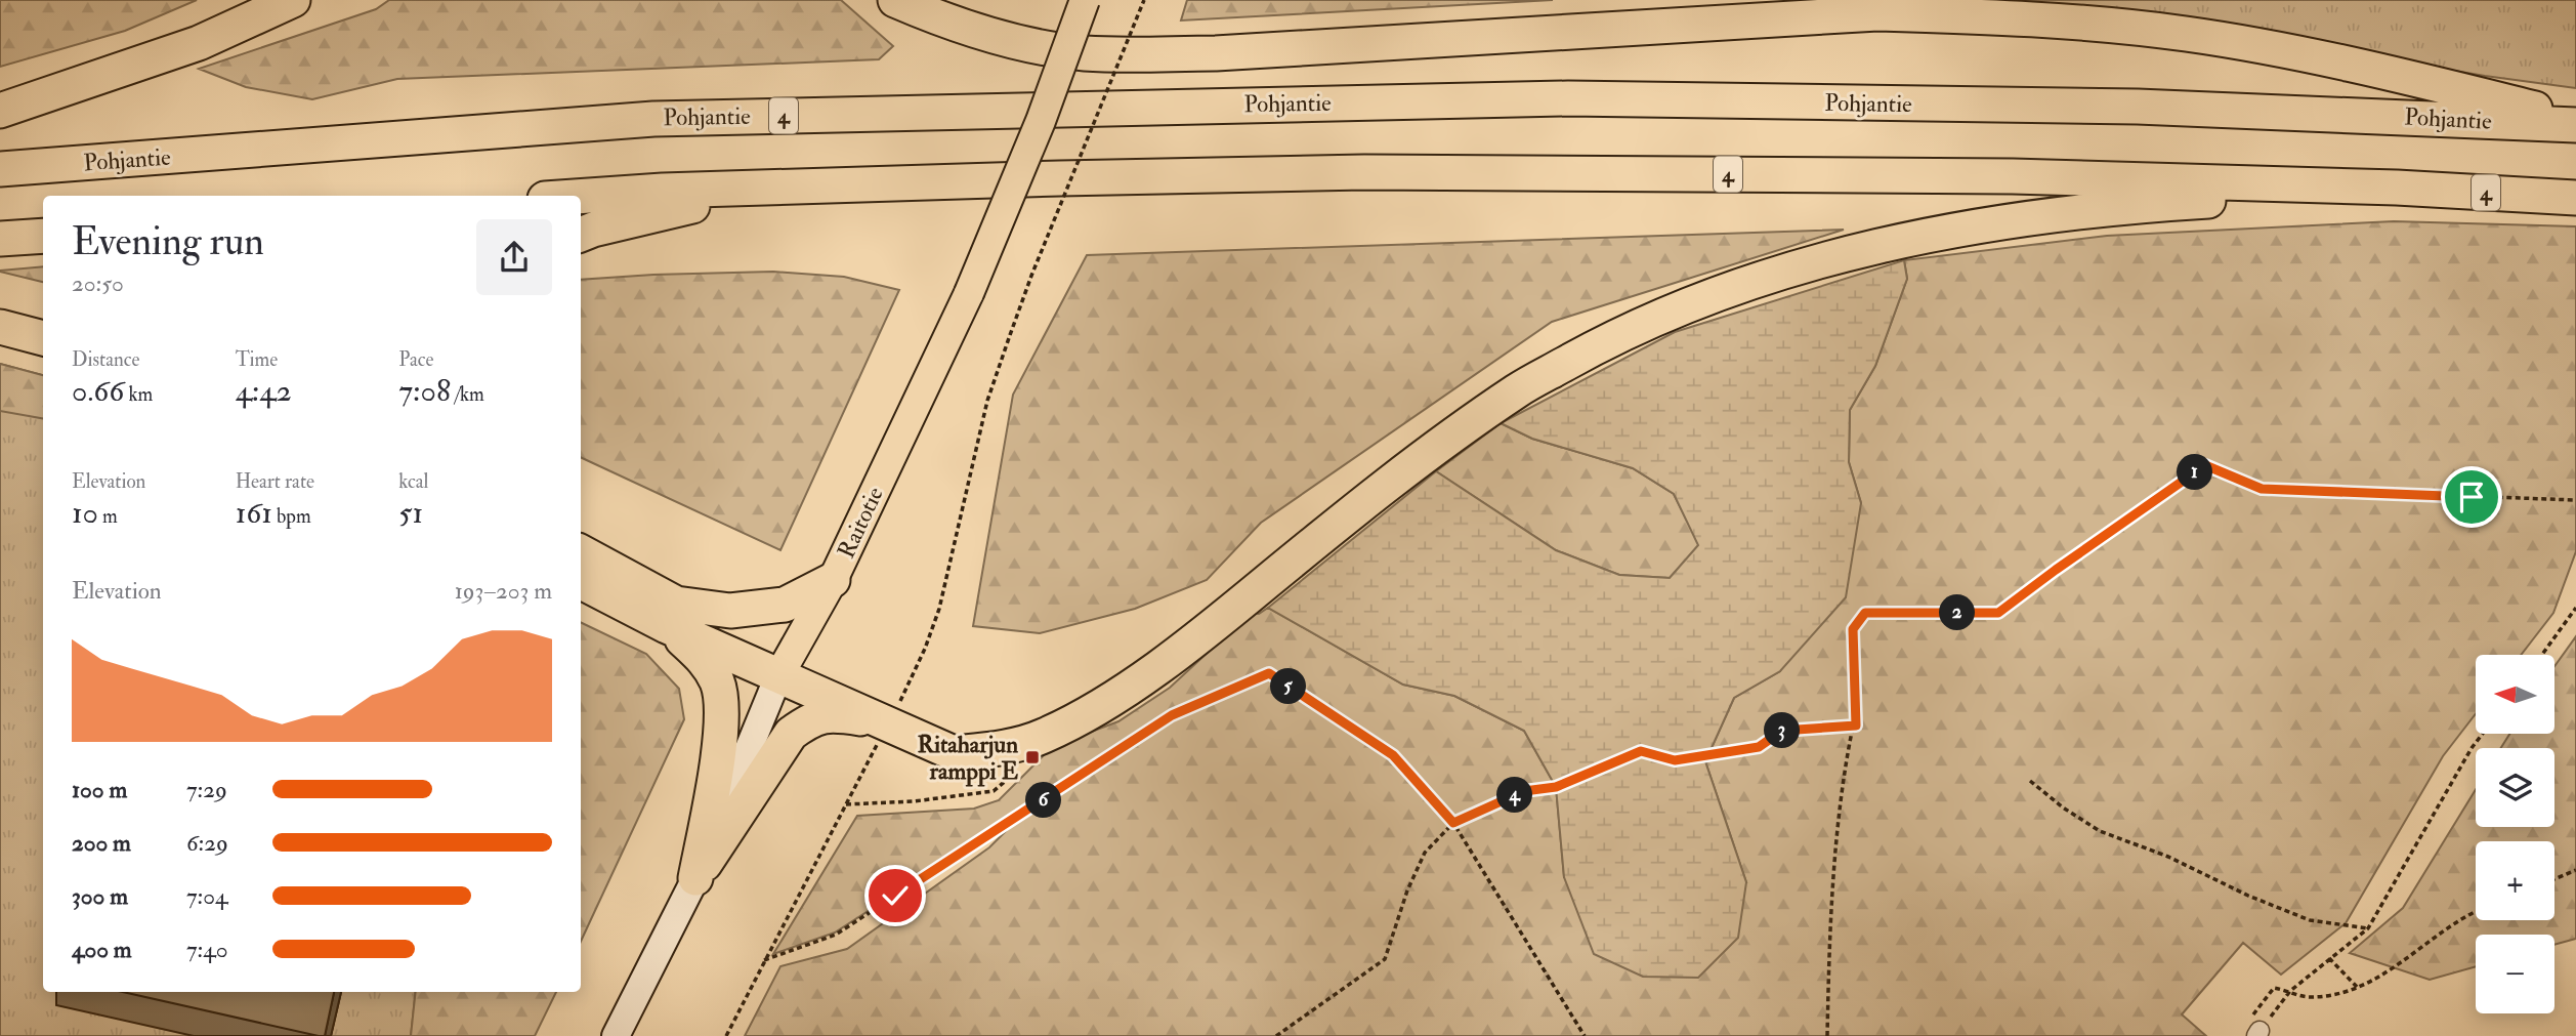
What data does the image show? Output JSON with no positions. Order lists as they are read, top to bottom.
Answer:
{
  "streets": {
    "highway": ["Pohjantie", "4"],
    "main road": ["Raitotie"]
  },
  "places": {
    "transit": ["Ritaharjun ramppi E"]
  },
  "north": "left",
  "page": {
    "heading": ["Evening run", "20:50"],
    "stats": [
      ["Distance", "0.66 km"],
      ["Time", "4:42"],
      ["Pace", "7:08 /km"],
      ["Elevation", "10 m"],
      ["Heart rate", "161 bpm"],
      ["kcal", "51"]
    ],
    "pins": [
      "1",
      "2",
      "5",
      "3",
      "4",
      "6"
    ],
    "chart": ["Elevation", "193–203 m"],
    "map_buttons": ["+", "−"],
    "list": [
      {
        "name": "100 m",
        "note": "7:29"
      },
      {
        "name": "200 m",
        "note": "6:29"
      },
      {
        "name": "300 m",
        "note": "7:04"
      },
      {
        "name": "400 m",
        "note": "7:40"
      }
    ]
  }
}
